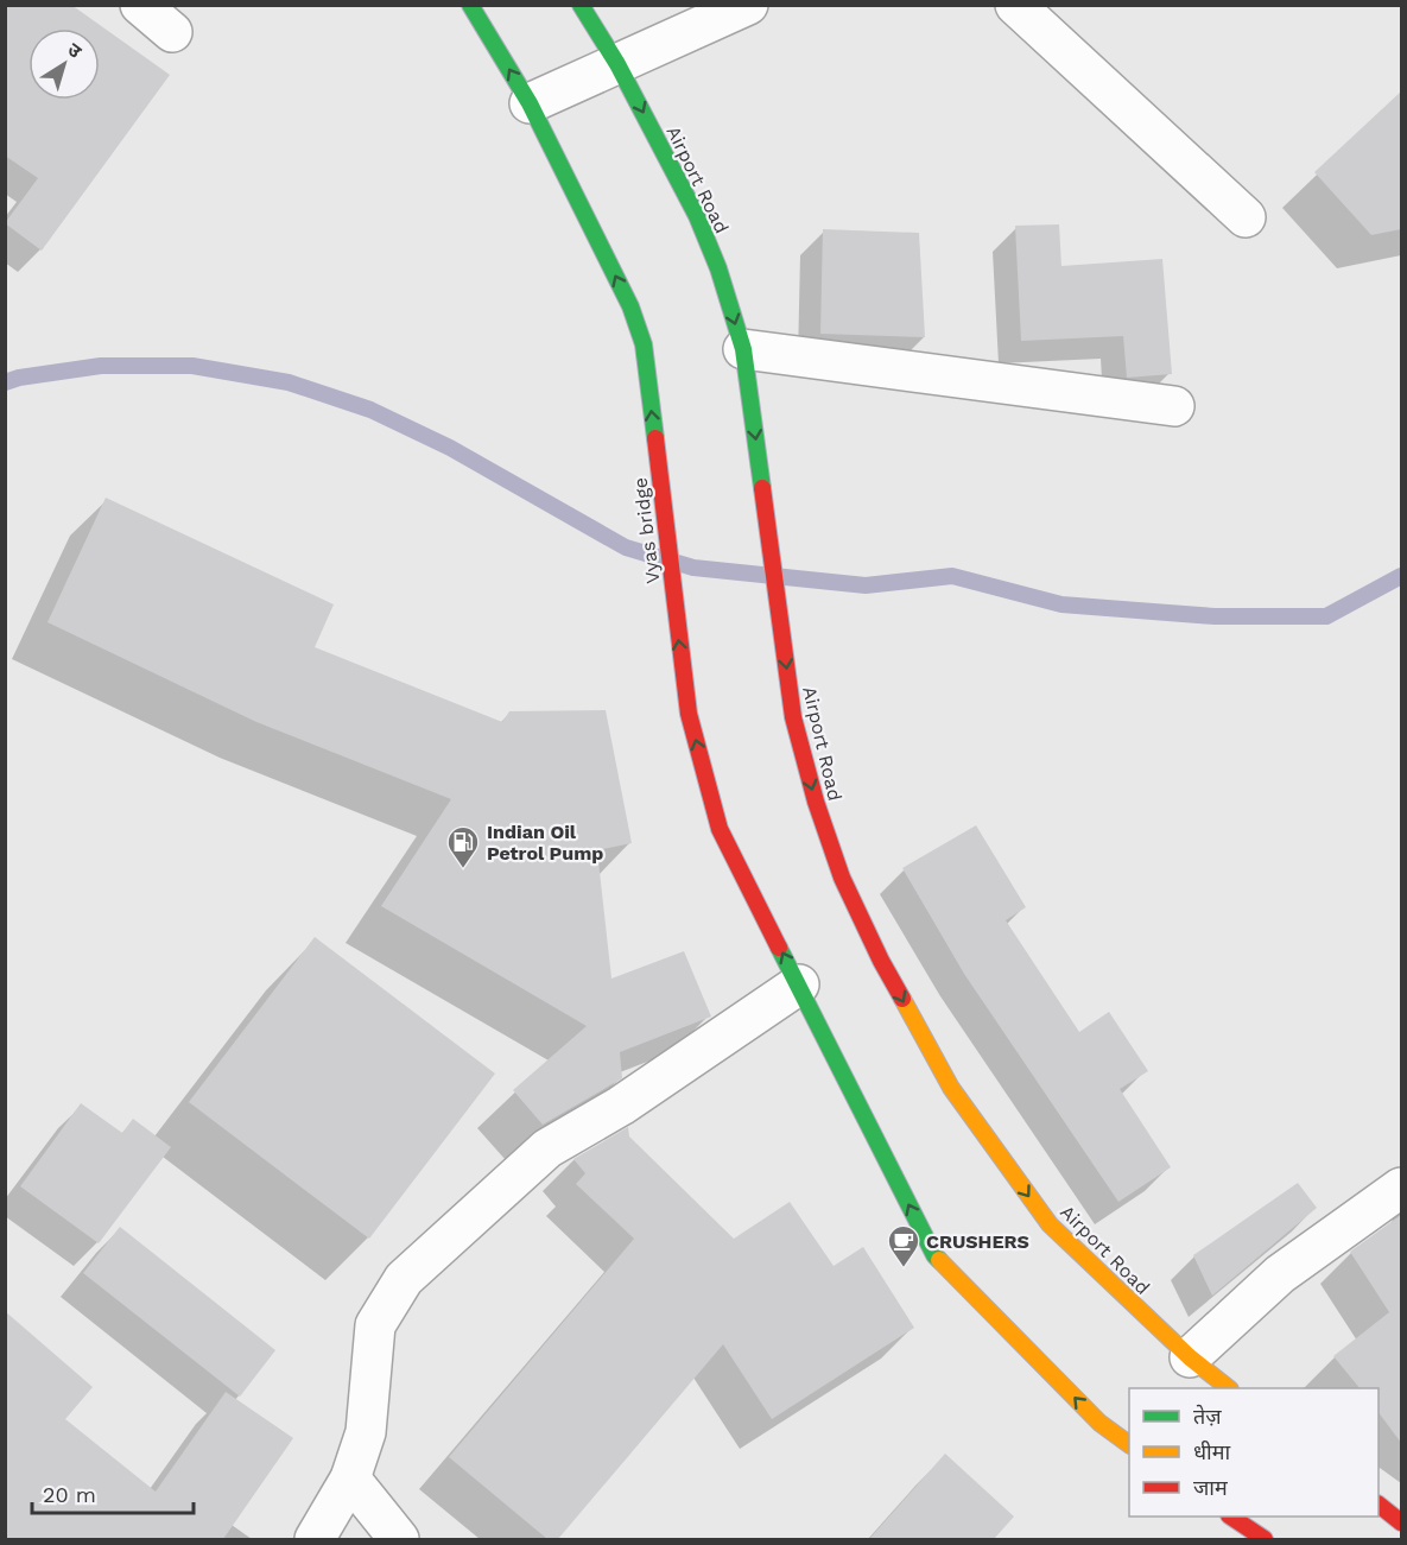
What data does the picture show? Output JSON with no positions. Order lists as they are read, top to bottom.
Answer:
{
  "streets": {
    "main road": ["Airport Road", "Vyas bridge"]
  },
  "one_way": ["Airport Road", "Vyas bridge"],
  "places": {
    "fuel station": ["Indian Oil Petrol Pump"],
    "cafe": ["CRUSHERS"]
  },
  "legend": ["तेज़", "धीमा", "जाम"],
  "scale_bar": "20 m",
  "north": "top right"
}
